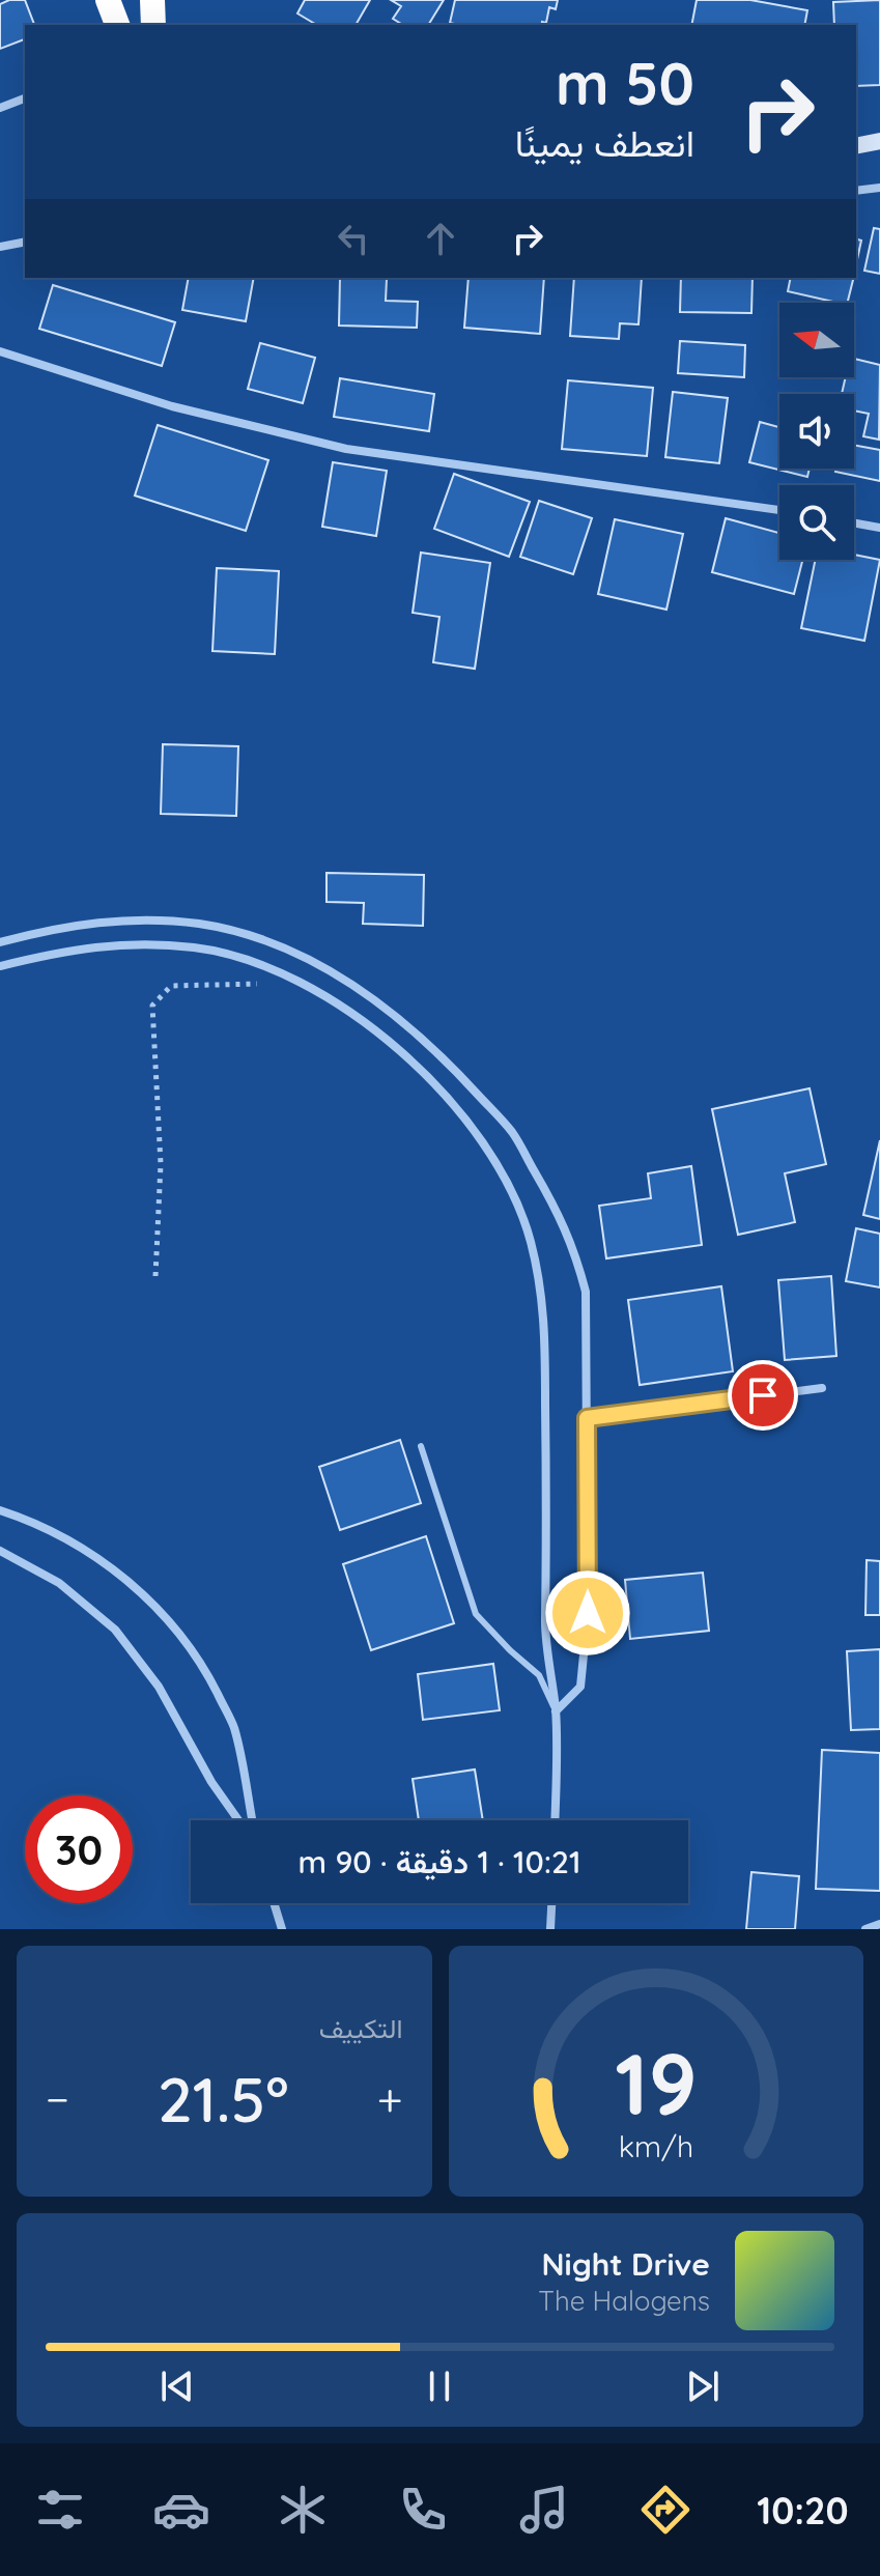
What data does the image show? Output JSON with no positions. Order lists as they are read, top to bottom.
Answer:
{
  "north": "left",
  "page": {
    "turn": ["50 m", "انعطف يمينًا"],
    "limit": "30",
    "trip": "10:21 · 1 دقيقة · 90 m",
    "tile": "التكييف",
    "heat": ["−", "21.5°", "+"],
    "song": ["Night Drive", "The Halogens"],
    "tabs": "10:20",
    "gauge": ["19", "km/h"]
  }
}
